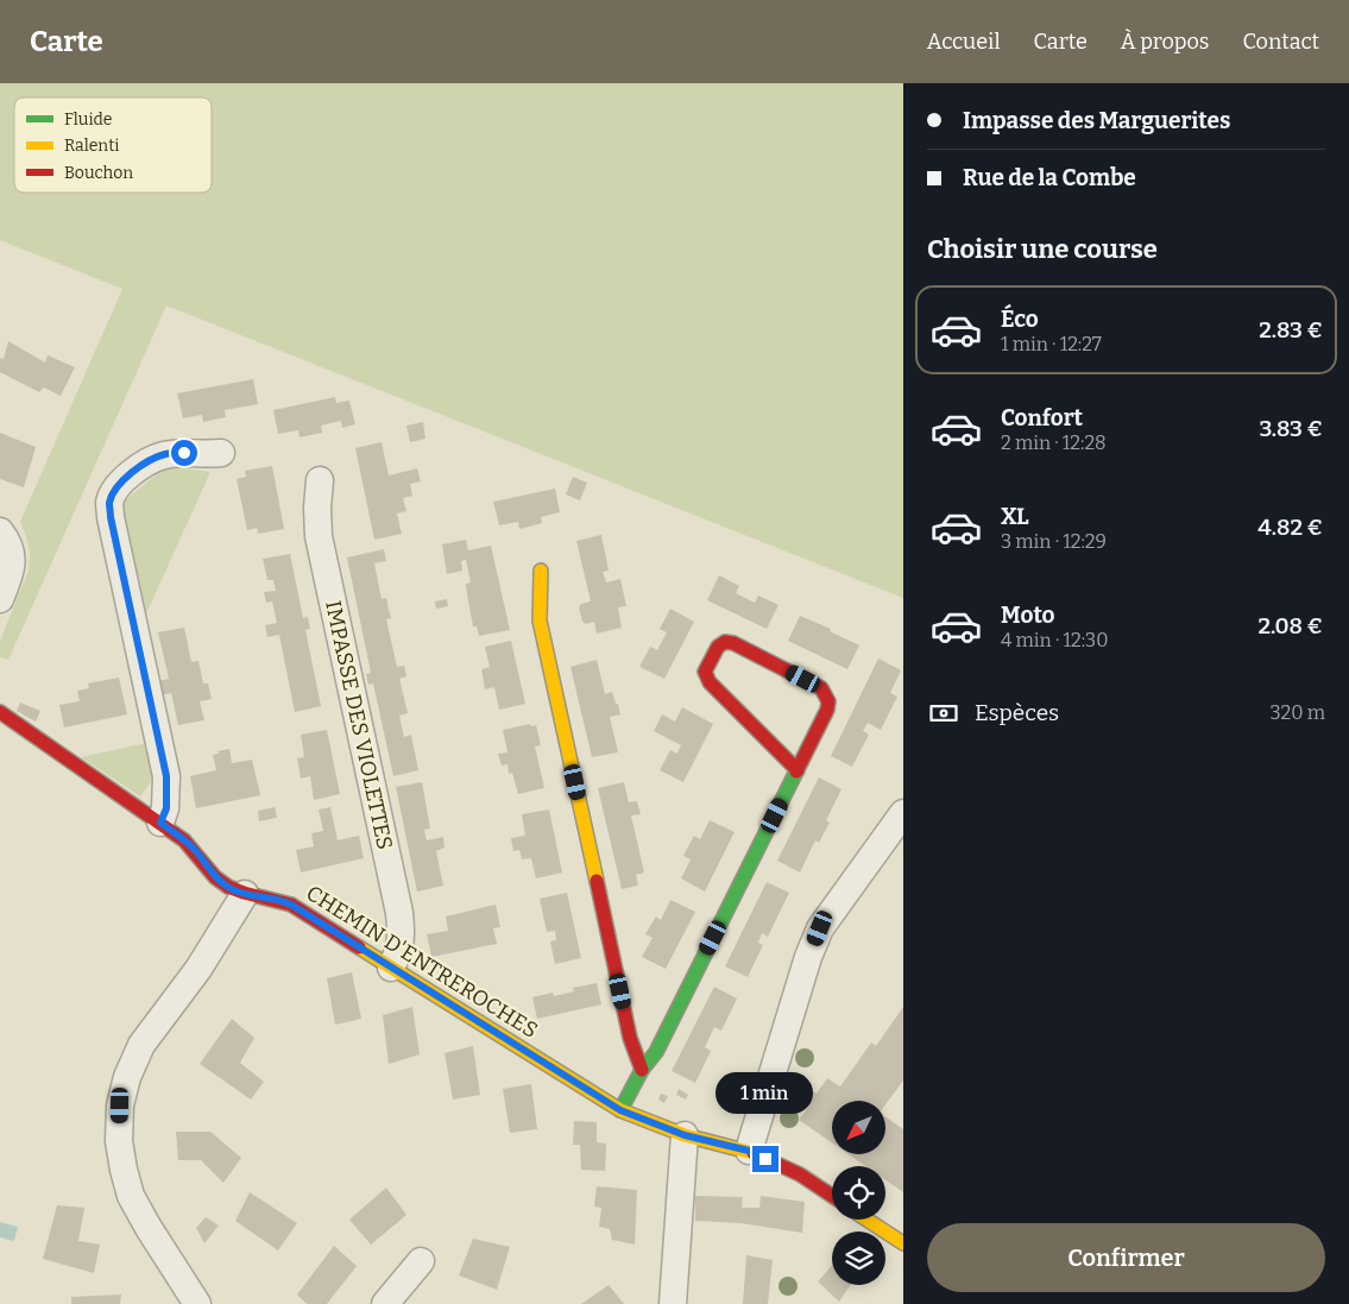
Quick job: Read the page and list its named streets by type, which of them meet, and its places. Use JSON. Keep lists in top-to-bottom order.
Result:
{
  "streets": {
    "street": ["IMPASSE DES VIOLETTES", "CHEMIN D'ENTREROCHES"]
  },
  "crossings": [
    ["IMPASSE DES VIOLETTES", "CHEMIN D'ENTREROCHES"]
  ],
  "legend": ["Fluide", "Ralenti", "Bouchon"],
  "north": "bottom left",
  "page": {
    "header": "Carte",
    "nav": [
      "Accueil",
      "Carte",
      "À propos",
      "Contact"
    ],
    "banner": ["Impasse des Marguerites", "Rue de la Combe"],
    "heading": "Choisir une course",
    "list": [
      {
        "name": "Éco",
        "note": "1 min · 12:27",
        "value": "2.83 €"
      },
      {
        "name": "Confort",
        "note": "2 min · 12:28",
        "value": "3.83 €"
      },
      {
        "name": "XL",
        "note": "3 min · 12:29",
        "value": "4.82 €"
      },
      {
        "name": "Moto",
        "note": "4 min · 12:30",
        "value": "2.08 €"
      }
    ],
    "pay": ["Espèces", "320 m"],
    "bubble": "1 min",
    "buttons": "Confirmer"
  }
}
